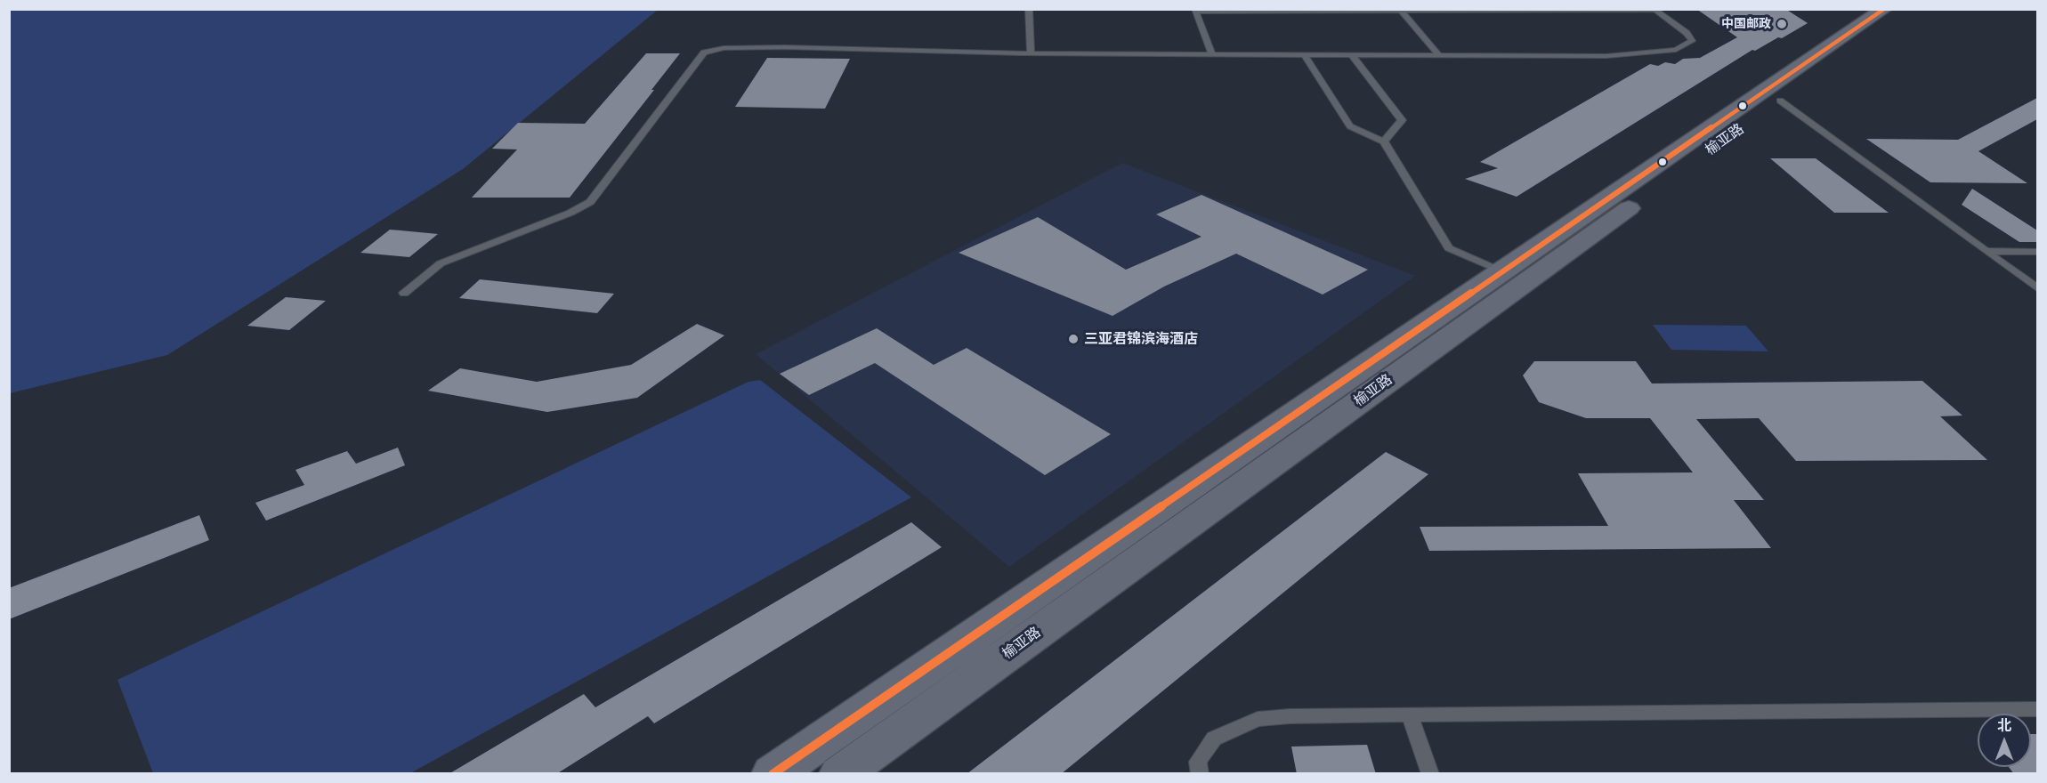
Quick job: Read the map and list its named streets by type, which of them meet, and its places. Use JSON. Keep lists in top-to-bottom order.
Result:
{
  "streets": {
    "highway": ["榆亚路"]
  },
  "places": ["中国邮政", "三亚君锦滨海酒店"],
  "north": "top"
}
